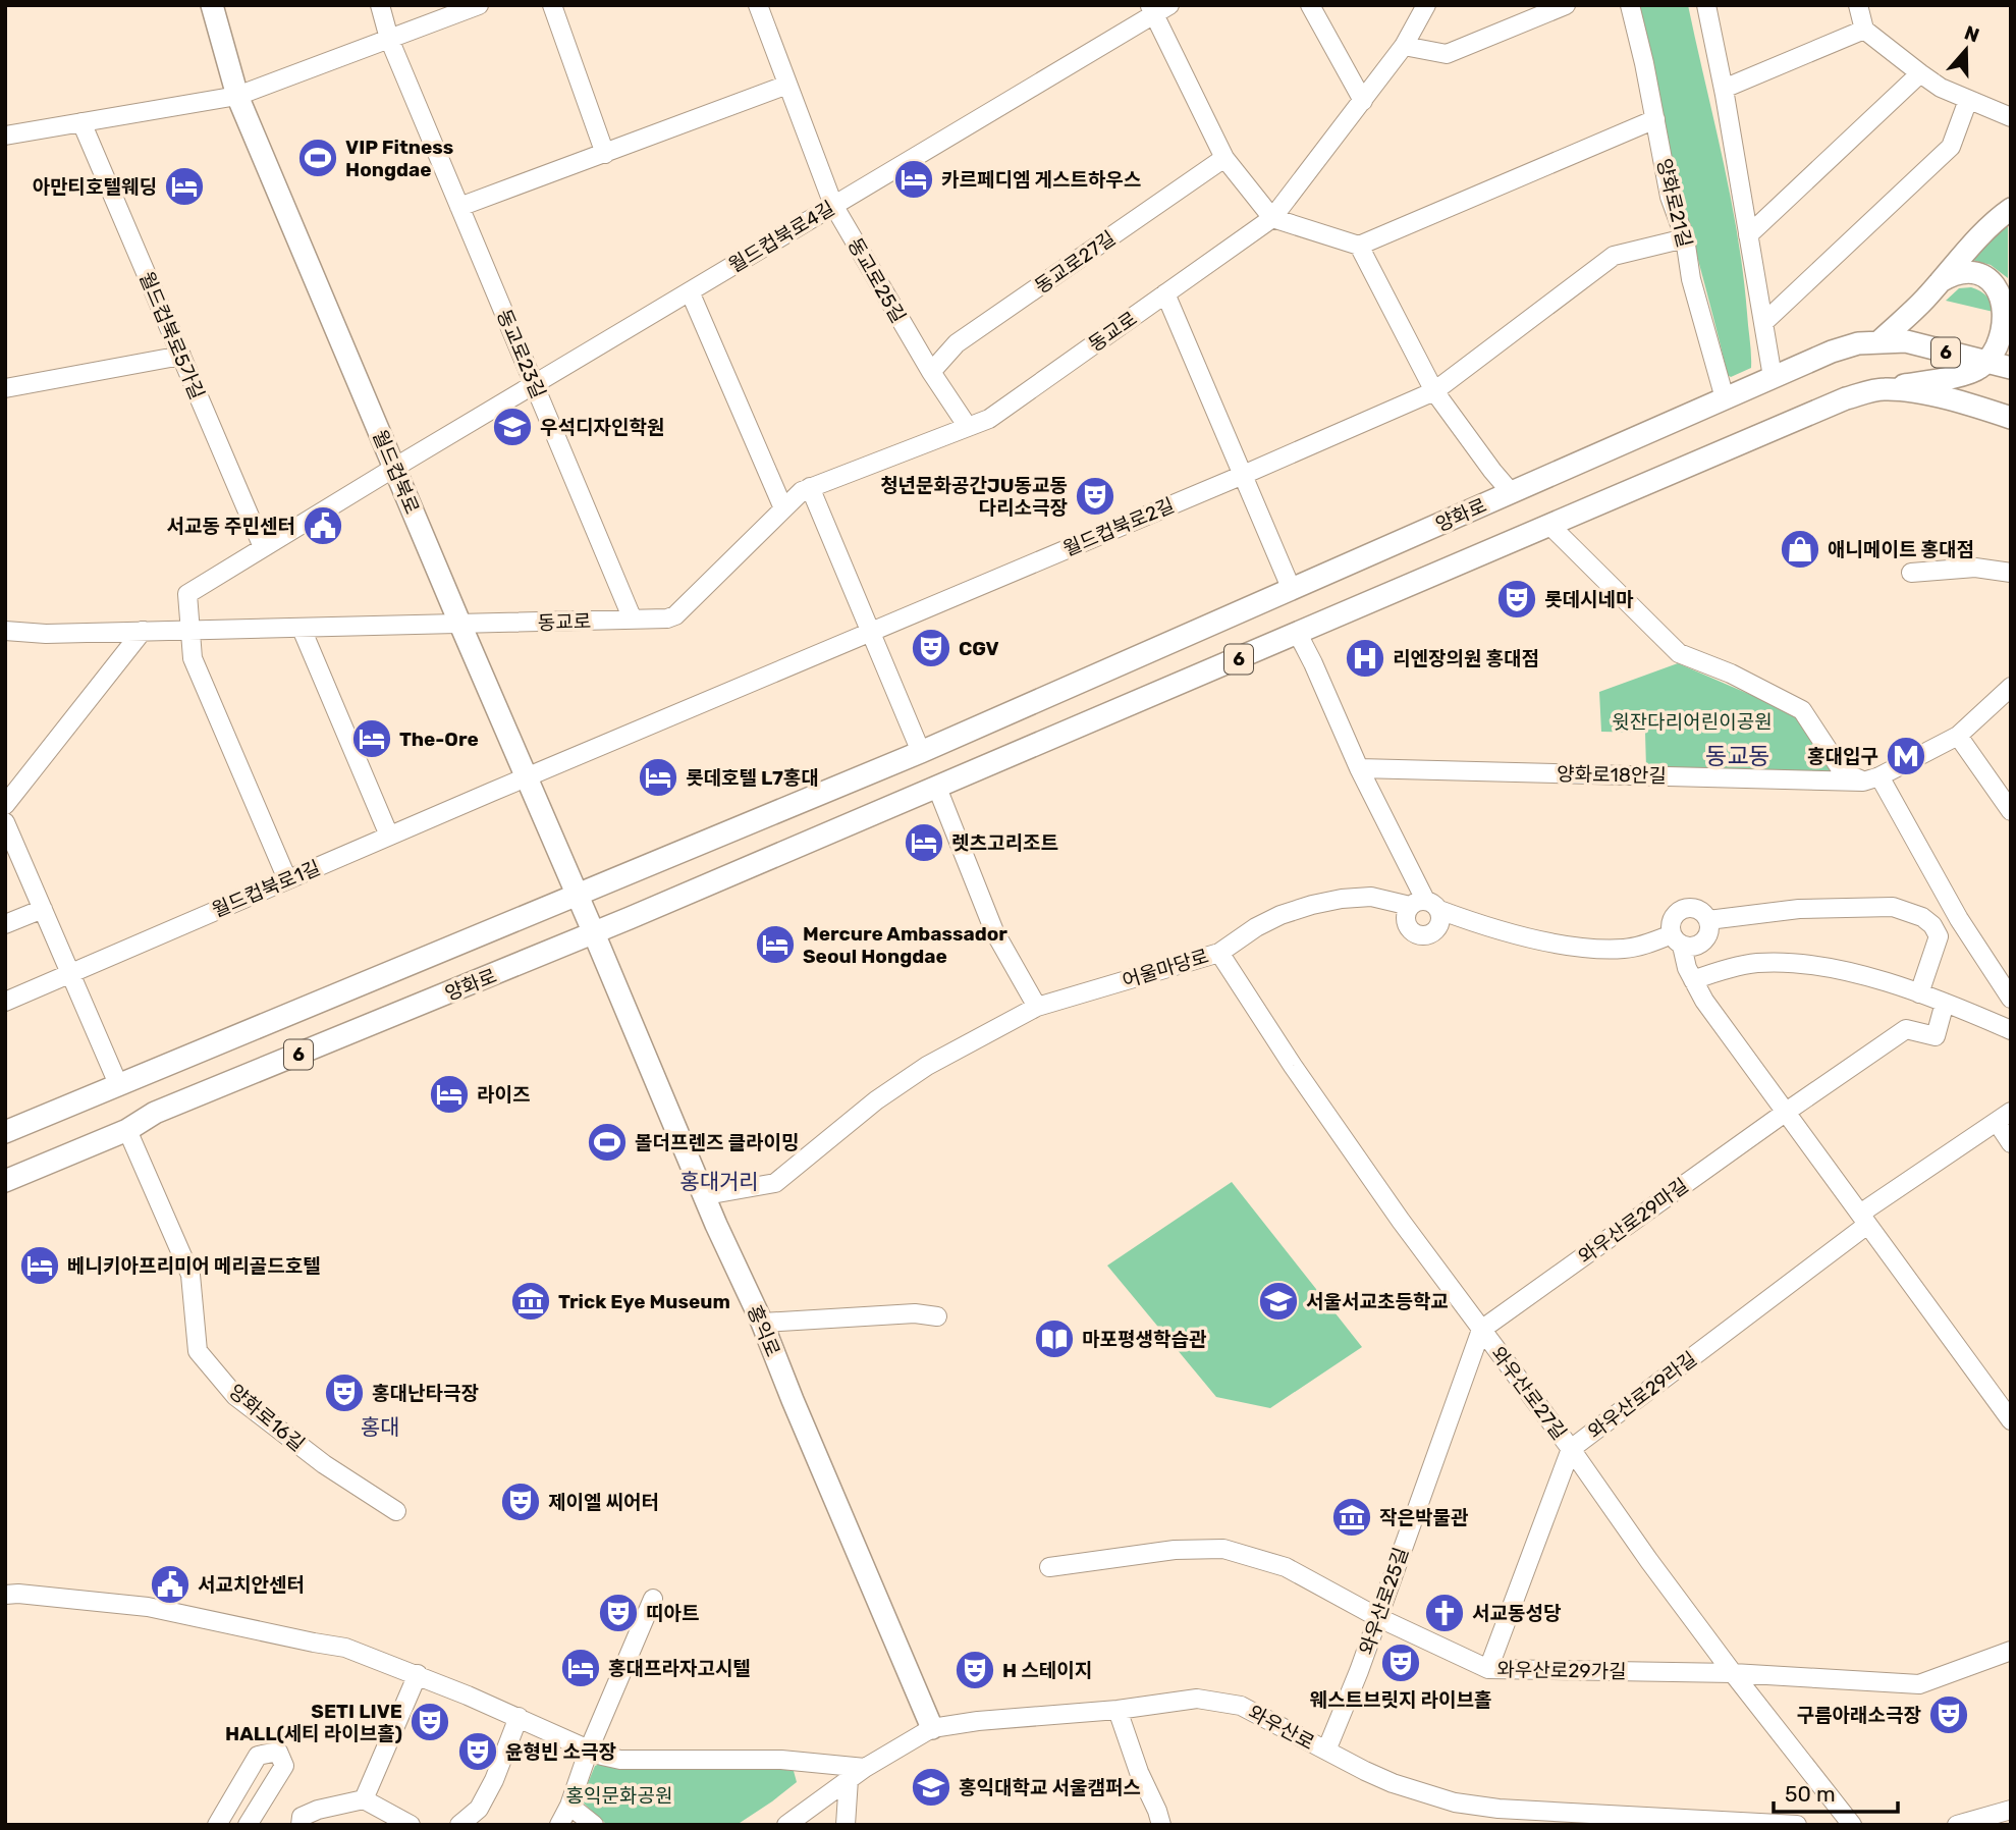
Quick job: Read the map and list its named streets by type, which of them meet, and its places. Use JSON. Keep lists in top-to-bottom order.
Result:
{
  "streets": {
    "main road": [
      "6",
      "월드컵북로",
      "양화로",
      "홍익로"
    ],
    "street": [
      "양화로21길",
      "월드컵북로4길",
      "동교로27길",
      "동교로25길",
      "동교로",
      "월드컵북로5가길",
      "동교로23길",
      "월드컵북로2길",
      "양화로18안길",
      "월드컵북로1길",
      "어울마당로",
      "와우산로29마길",
      "와우산로27길",
      "와우산로29라길",
      "양화로16길",
      "와우산로25길",
      "와우산로29가길",
      "와우산로"
    ]
  },
  "crossings": [
    ["양화로21길", "양화로"],
    ["양화로21길", "월드컵북로2길"],
    ["월드컵북로4길", "동교로25길"],
    ["월드컵북로4길", "동교로23길"],
    ["월드컵북로4길", "월드컵북로"],
    ["동교로27길", "동교로25길"],
    ["동교로25길", "동교로"],
    ["동교로", "동교로23길"],
    ["동교로", "월드컵북로"],
    ["월드컵북로", "양화로"],
    ["월드컵북로", "월드컵북로2길"],
    ["월드컵북로", "월드컵북로1길"],
    ["월드컵북로", "홍익로"],
    ["양화로", "홍익로"],
    ["양화로", "양화로16길"],
    ["월드컵북로2길", "월드컵북로1길"],
    ["어울마당로", "홍익로"],
    ["어울마당로", "와우산로27길"],
    ["와우산로29마길", "와우산로27길"],
    ["와우산로29마길", "와우산로25길"],
    ["홍익로", "와우산로"],
    ["와우산로27길", "와우산로29라길"],
    ["와우산로27길", "와우산로25길"],
    ["와우산로27길", "와우산로29가길"],
    ["와우산로29라길", "와우산로29가길"],
    ["와우산로25길", "와우산로29가길"],
    ["와우산로25길", "와우산로"]
  ],
  "districts": ["동교동", "홍대거리", "홍대"],
  "parks": ["윗잔다리어린이공원", "홍익문화공원"],
  "places": {
    "sports": ["VIP Fitness Hongdae", "볼더프렌즈 클라이밍"],
    "hotel": [
      "카르페디엠 게스트하우스",
      "아만티호텔웨딩",
      "The-Ore",
      "롯데호텔 L7홍대",
      "렛츠고리조트",
      "Mercure Ambassador Seoul Hongdae",
      "라이즈",
      "베니키아프리미어 메리골드호텔",
      "홍대프라자고시텔"
    ],
    "school or university": ["우석디자인학원", "서울서교초등학교", "홍익대학교 서울캠퍼스"],
    "theatre": [
      "청년문화공간JU동교동 다리소극장",
      "롯데시네마",
      "CGV",
      "홍대난타극장",
      "제이엘 씨어터",
      "띠아트",
      "웨스트브릿지 라이브홀",
      "H 스테이지",
      "구름아래소극장",
      "SETI LIVE HALL(세티 라이브홀)",
      "윤형빈 소극장"
    ],
    "public building": ["서교동 주민센터", "서교치안센터"],
    "shop": ["애니메이트 홍대점"],
    "hospital": ["리엔장의원 홍대점"],
    "metro station": ["홍대입구"],
    "museum": ["Trick Eye Museum", "작은박물관"],
    "library": ["마포평생학습관"],
    "church": ["서교동성당"]
  },
  "scale_bar": "50 m",
  "north": "top"
}
